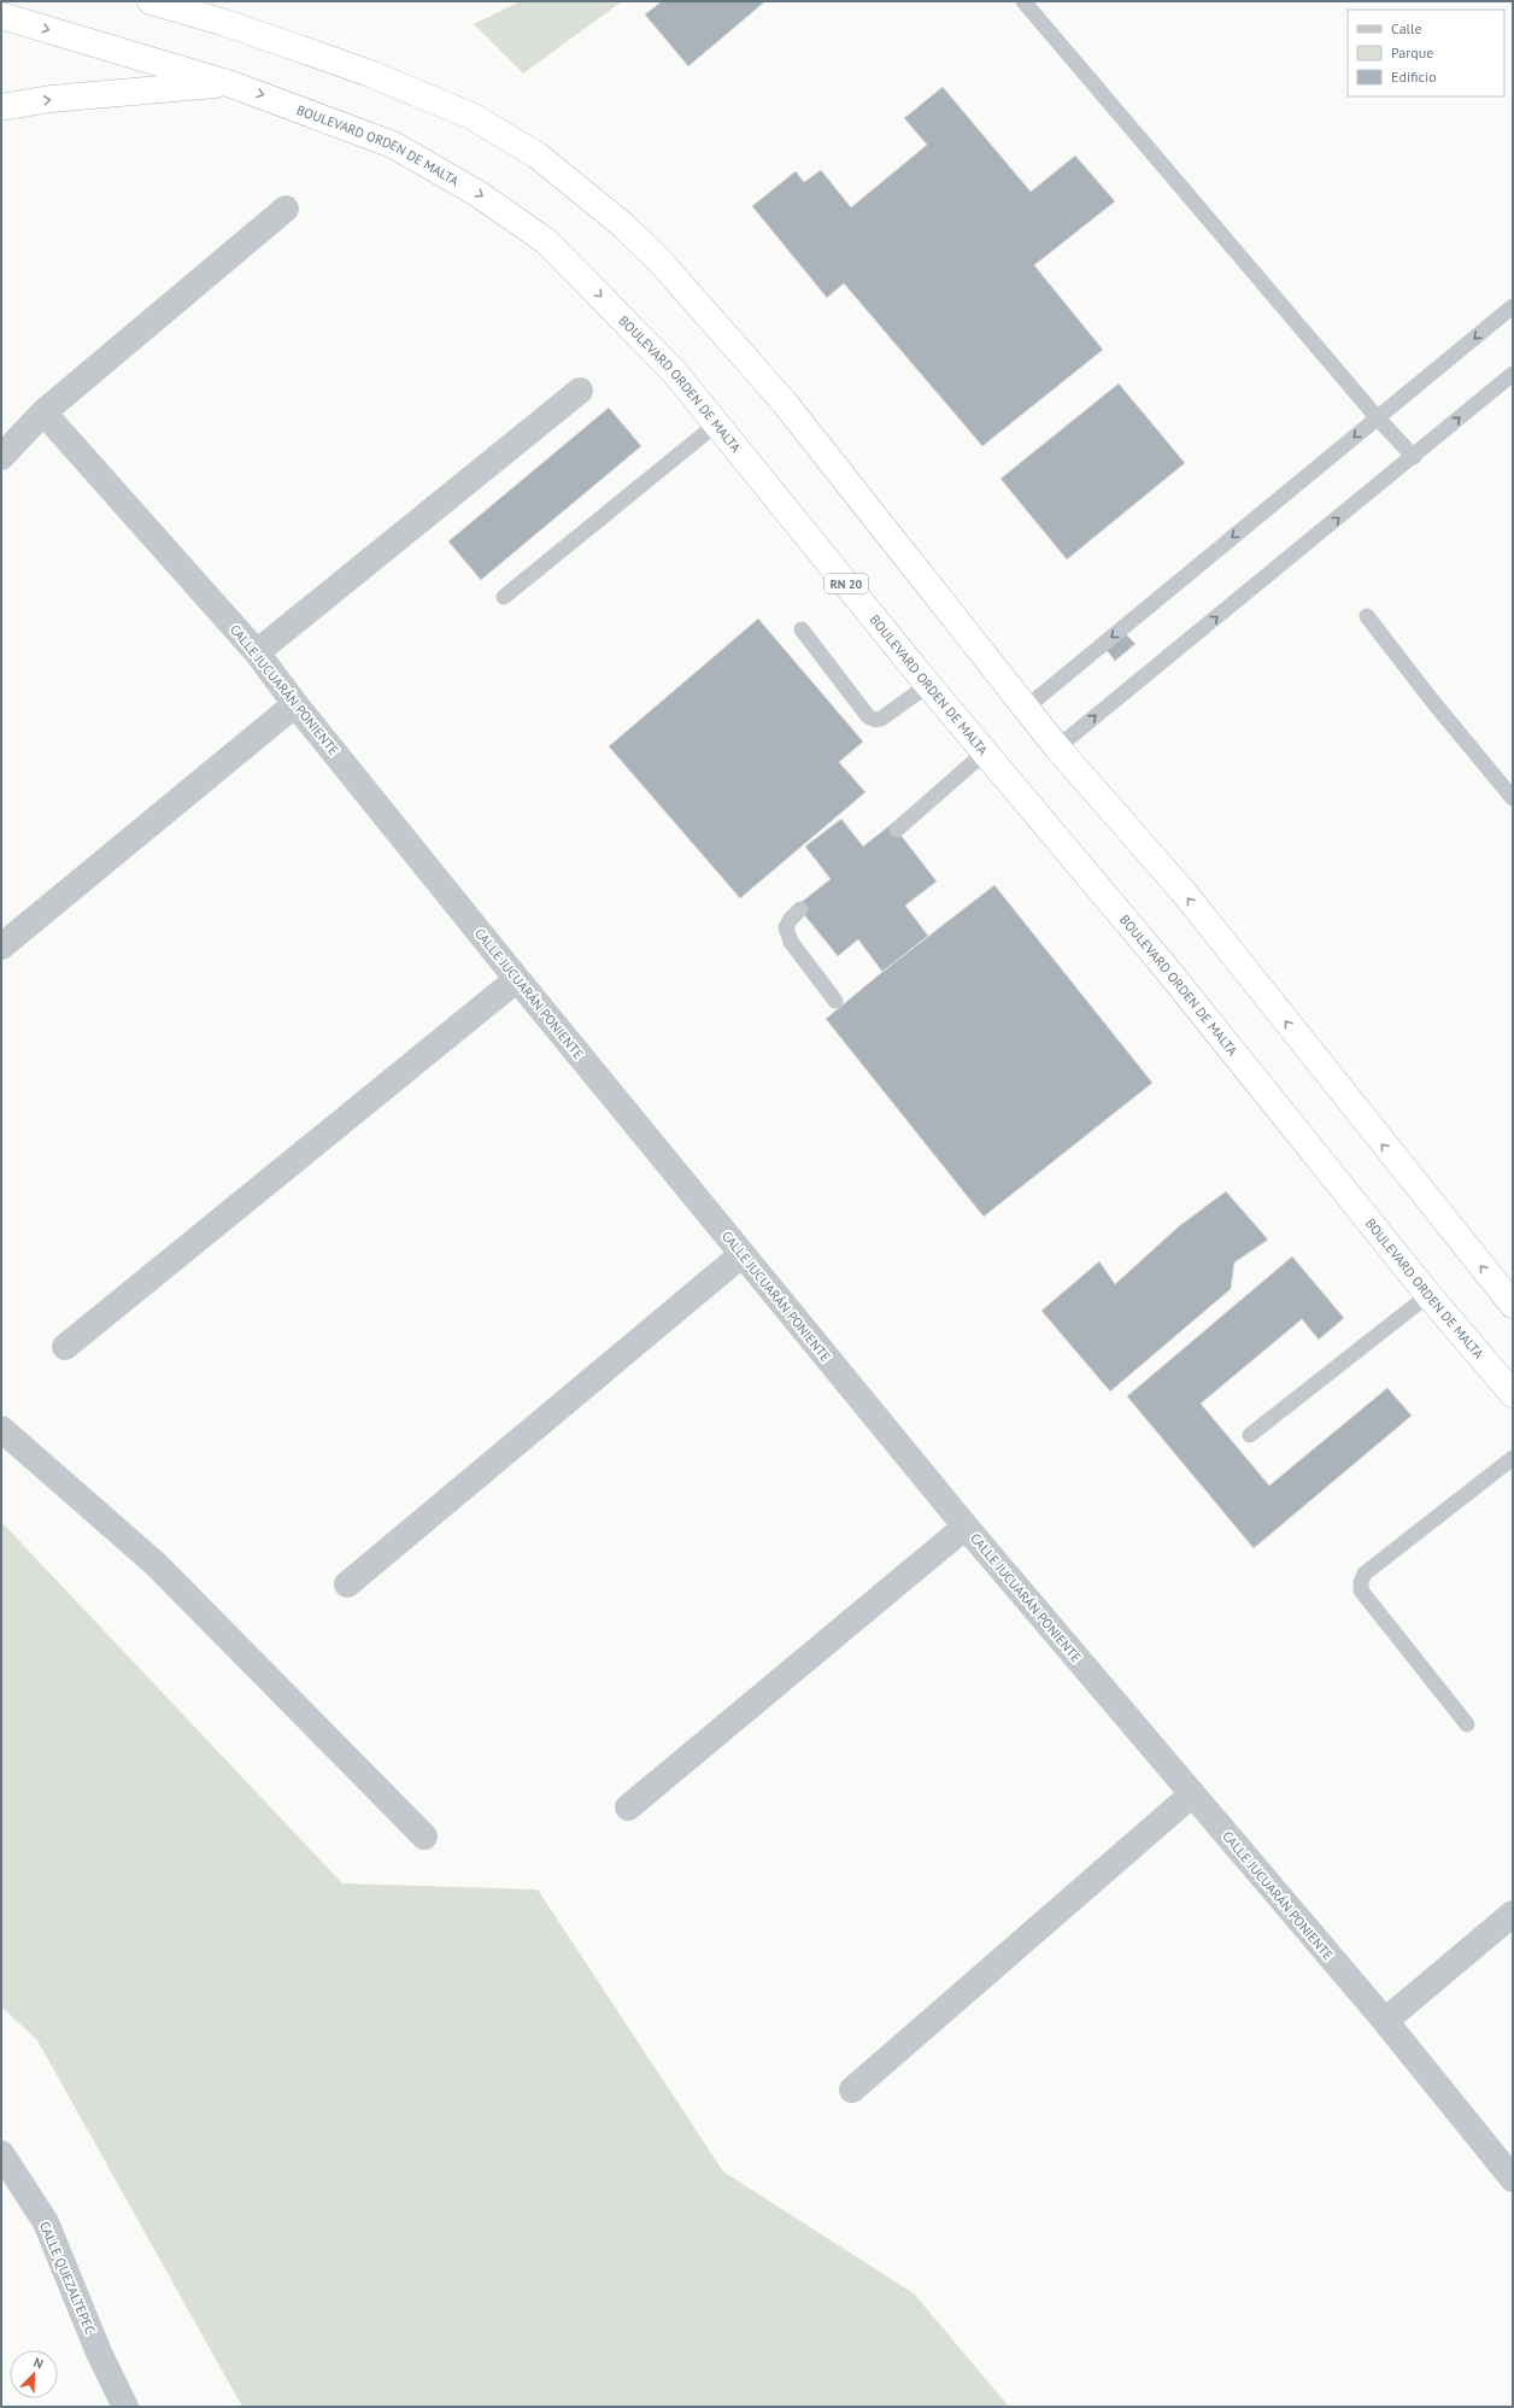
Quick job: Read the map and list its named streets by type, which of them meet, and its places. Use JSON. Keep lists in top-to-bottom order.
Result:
{
  "streets": {
    "highway": ["BOULEVARD ORDEN DE MALTA", "RN 20"],
    "street": ["CALLE JUCUARÁN PONIENTE", "CALLE QUEZALTEPEC"]
  },
  "legend": ["Calle", "Parque", "Edificio"],
  "north": "top right"
}
